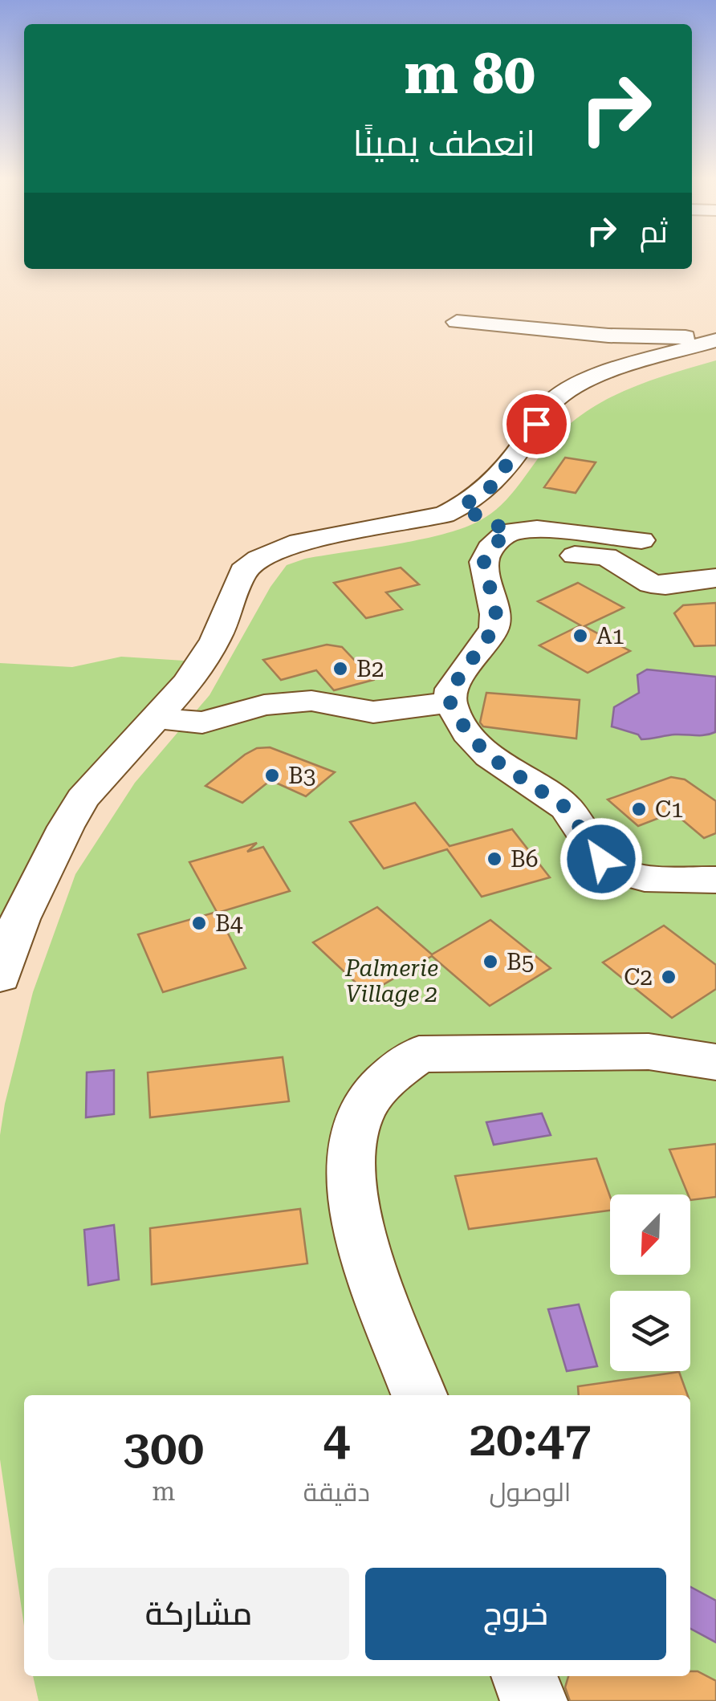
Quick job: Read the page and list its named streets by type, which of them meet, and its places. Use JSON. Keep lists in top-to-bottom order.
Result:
{
  "parks": ["Palmerie Village 2"],
  "places": [
    "A1",
    "B2",
    "B3",
    "C1",
    "B6",
    "B4",
    "B5",
    "C2"
  ],
  "north": "bottom left",
  "page": {
    "turn": ["80 m", "انعطف يمينًا"],
    "then": "ثم",
    "eta": [
      "20:47",
      "الوصول",
      "4",
      "دقيقة",
      "300",
      "m"
    ],
    "buttons": ["خروج", "مشاركة"]
  }
}
